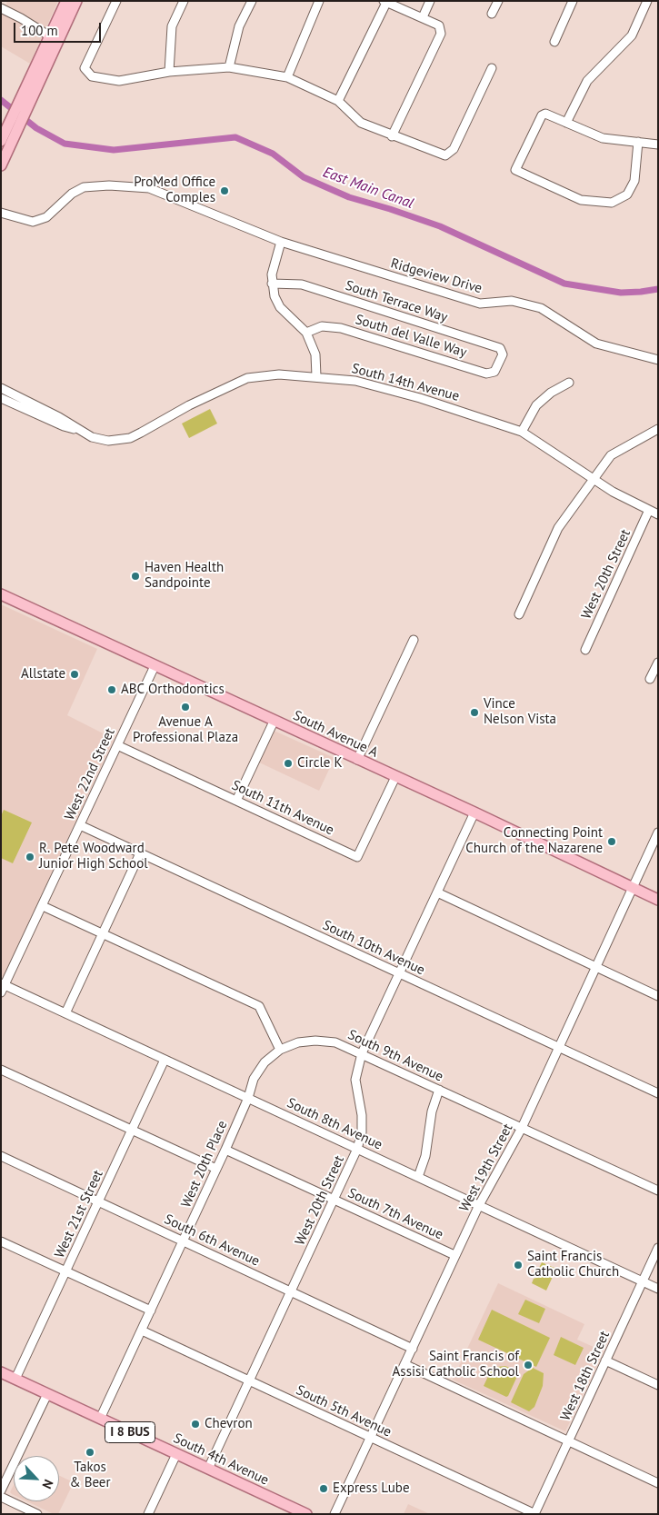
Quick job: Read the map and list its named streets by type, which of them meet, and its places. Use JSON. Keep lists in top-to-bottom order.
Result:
{
  "streets": {
    "main road": ["South Avenue A", "I 8 BUS", "South 4th Avenue"],
    "street": [
      "Ridgeview Drive",
      "South Terrace Way",
      "South del Valle Way",
      "South 14th Avenue",
      "West 20th Street",
      "West 22nd Street",
      "South 11th Avenue",
      "South 10th Avenue",
      "South 9th Avenue",
      "South 8th Avenue",
      "West 20th Place",
      "West 19th Street",
      "West 21st Street",
      "South 7th Avenue",
      "South 6th Avenue",
      "West 18th Street",
      "South 5th Avenue"
    ]
  },
  "crossings": [
    ["South Terrace Way", "South del Valle Way"],
    ["South 14th Avenue", "West 20th Street"],
    ["West 20th Street", "South Avenue A"],
    ["West 20th Street", "South 10th Avenue"],
    ["West 20th Street", "South 9th Avenue"],
    ["West 20th Street", "South 8th Avenue"],
    ["West 20th Street", "South 7th Avenue"],
    ["West 20th Street", "South 6th Avenue"],
    ["West 20th Street", "South 5th Avenue"],
    ["West 20th Street", "South 4th Avenue"],
    ["South Avenue A", "West 22nd Street"],
    ["South Avenue A", "South 11th Avenue"],
    ["South Avenue A", "West 19th Street"],
    ["West 22nd Street", "South 11th Avenue"],
    ["West 22nd Street", "South 10th Avenue"],
    ["West 22nd Street", "South 8th Avenue"],
    ["South 10th Avenue", "West 19th Street"],
    ["South 9th Avenue", "West 20th Place"],
    ["South 9th Avenue", "West 19th Street"],
    ["South 8th Avenue", "West 20th Place"],
    ["South 8th Avenue", "West 19th Street"],
    ["South 8th Avenue", "West 21st Street"],
    ["South 8th Avenue", "West 18th Street"],
    ["West 20th Place", "South 7th Avenue"],
    ["West 20th Place", "South 6th Avenue"],
    ["West 20th Place", "South 5th Avenue"],
    ["West 20th Place", "South 4th Avenue"],
    ["West 19th Street", "South 7th Avenue"],
    ["West 19th Street", "South 6th Avenue"],
    ["West 19th Street", "South 5th Avenue"],
    ["West 21st Street", "South 6th Avenue"],
    ["West 21st Street", "South 4th Avenue"],
    ["West 18th Street", "South 5th Avenue"]
  ],
  "water": ["East Main Canal"],
  "places": [
    "ProMed Office Comples",
    "Haven Health Sandpointe",
    "Allstate",
    "ABC Orthodontics",
    "Avenue A Professional Plaza",
    "Vince Nelson Vista",
    "Circle K",
    "Connecting Point Church of the Nazarene",
    "R. Pete Woodward Junior High School",
    "Saint Francis Catholic Church",
    "Saint Francis of Assisi Catholic School",
    "Chevron",
    "Takos & Beer",
    "Express Lube"
  ],
  "scale_bar": "100 m",
  "north": "bottom right"
}
